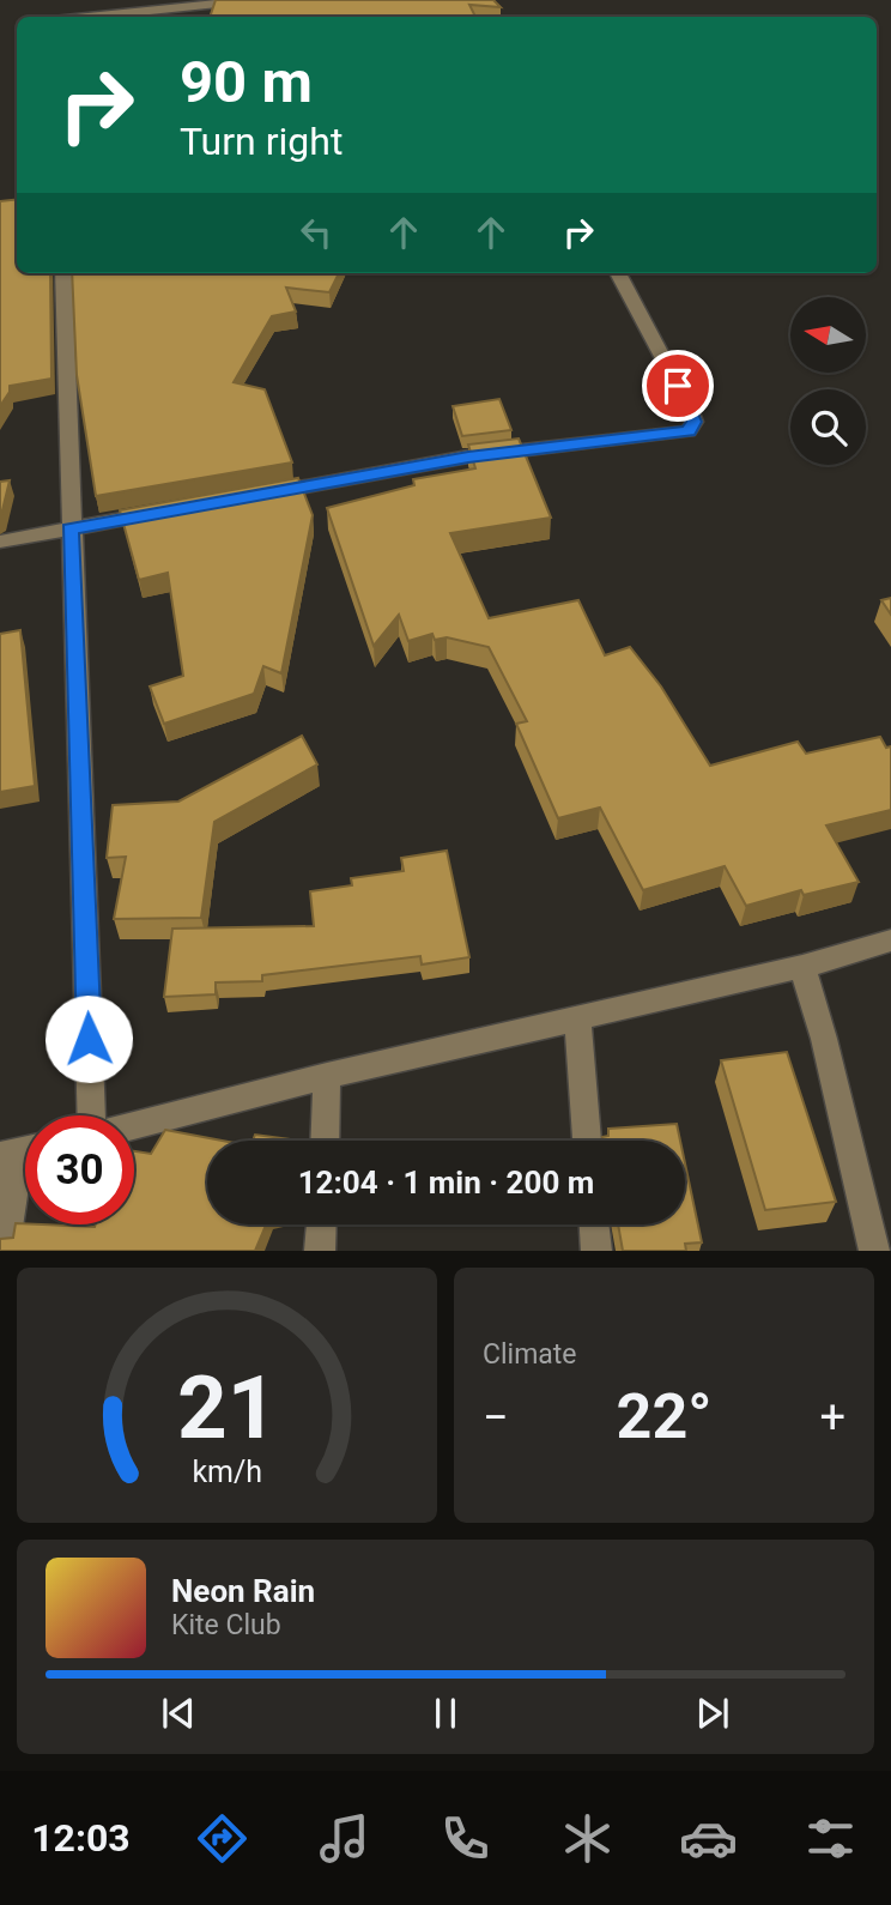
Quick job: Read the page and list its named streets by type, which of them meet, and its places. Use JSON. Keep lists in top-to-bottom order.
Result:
{
  "north": "left",
  "page": {
    "turn": ["90 m", "Turn right"],
    "limit": "30",
    "trip": "12:04 · 1 min · 200 m",
    "tile": "Climate",
    "heat": ["−", "22°", "+"],
    "song": ["Neon Rain", "Kite Club"],
    "tabs": "12:03",
    "gauge": ["21", "km/h"]
  }
}
